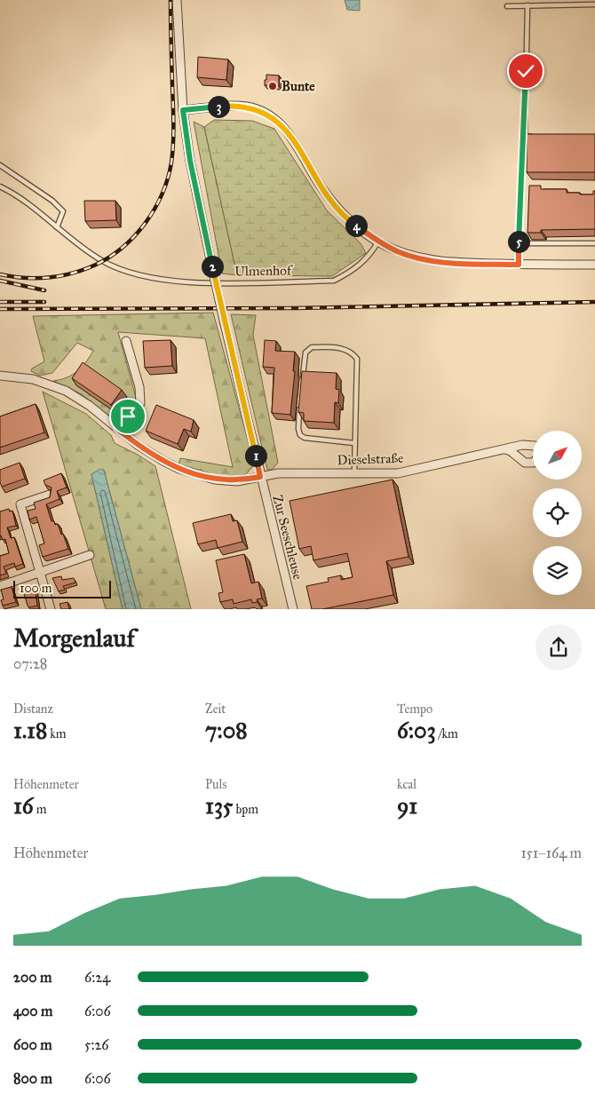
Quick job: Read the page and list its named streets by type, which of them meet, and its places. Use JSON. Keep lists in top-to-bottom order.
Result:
{
  "streets": {
    "street": ["Dieselstraße", "Zur Seeschleuse"],
    "lane": ["Ulmenhof"]
  },
  "crossings": [
    ["Dieselstraße", "Zur Seeschleuse"]
  ],
  "places": ["Bunte"],
  "scale_bar": "100 m",
  "north": "top right",
  "page": {
    "pins": [
      "3",
      "4",
      "5",
      "2",
      "1"
    ],
    "scale": "100 m",
    "heading": ["Morgenlauf", "07:28"],
    "stats": [
      ["Distanz", "1.18 km"],
      ["Zeit", "7:08"],
      ["Tempo", "6:03 /km"],
      ["Höhenmeter", "16 m"],
      ["Puls", "135 bpm"],
      ["kcal", "91"]
    ],
    "chart": ["Höhenmeter", "151–164 m"],
    "list": [
      {
        "name": "200 m",
        "note": "6:24"
      },
      {
        "name": "400 m",
        "note": "6:06"
      },
      {
        "name": "600 m",
        "note": "5:26"
      },
      {
        "name": "800 m",
        "note": "6:06"
      }
    ]
  }
}
